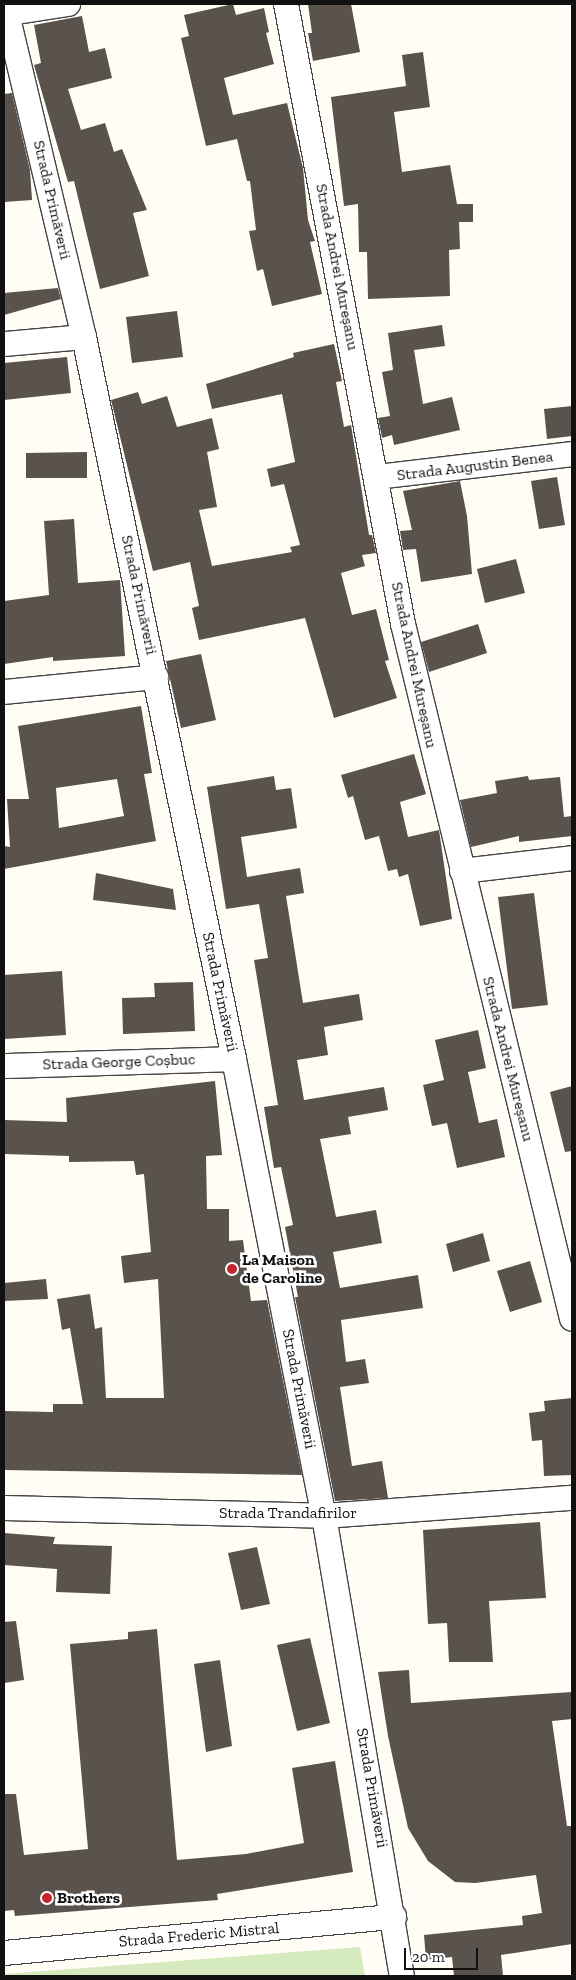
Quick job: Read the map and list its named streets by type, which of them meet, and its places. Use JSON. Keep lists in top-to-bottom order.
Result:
{
  "streets": {
    "street": [
      "Strada Primăverii",
      "Strada Andrei Mureșanu",
      "Strada Augustin Benea",
      "Strada George Coșbuc",
      "Strada Trandafirilor",
      "Strada Frederic Mistral"
    ]
  },
  "crossings": [
    ["Strada Primăverii", "Strada George Coșbuc"],
    ["Strada Primăverii", "Strada Trandafirilor"],
    ["Strada Primăverii", "Strada Frederic Mistral"],
    ["Strada Andrei Mureșanu", "Strada Augustin Benea"]
  ],
  "places": ["La Maison de Caroline", "Brothers"],
  "scale_bar": "20 m"
}
